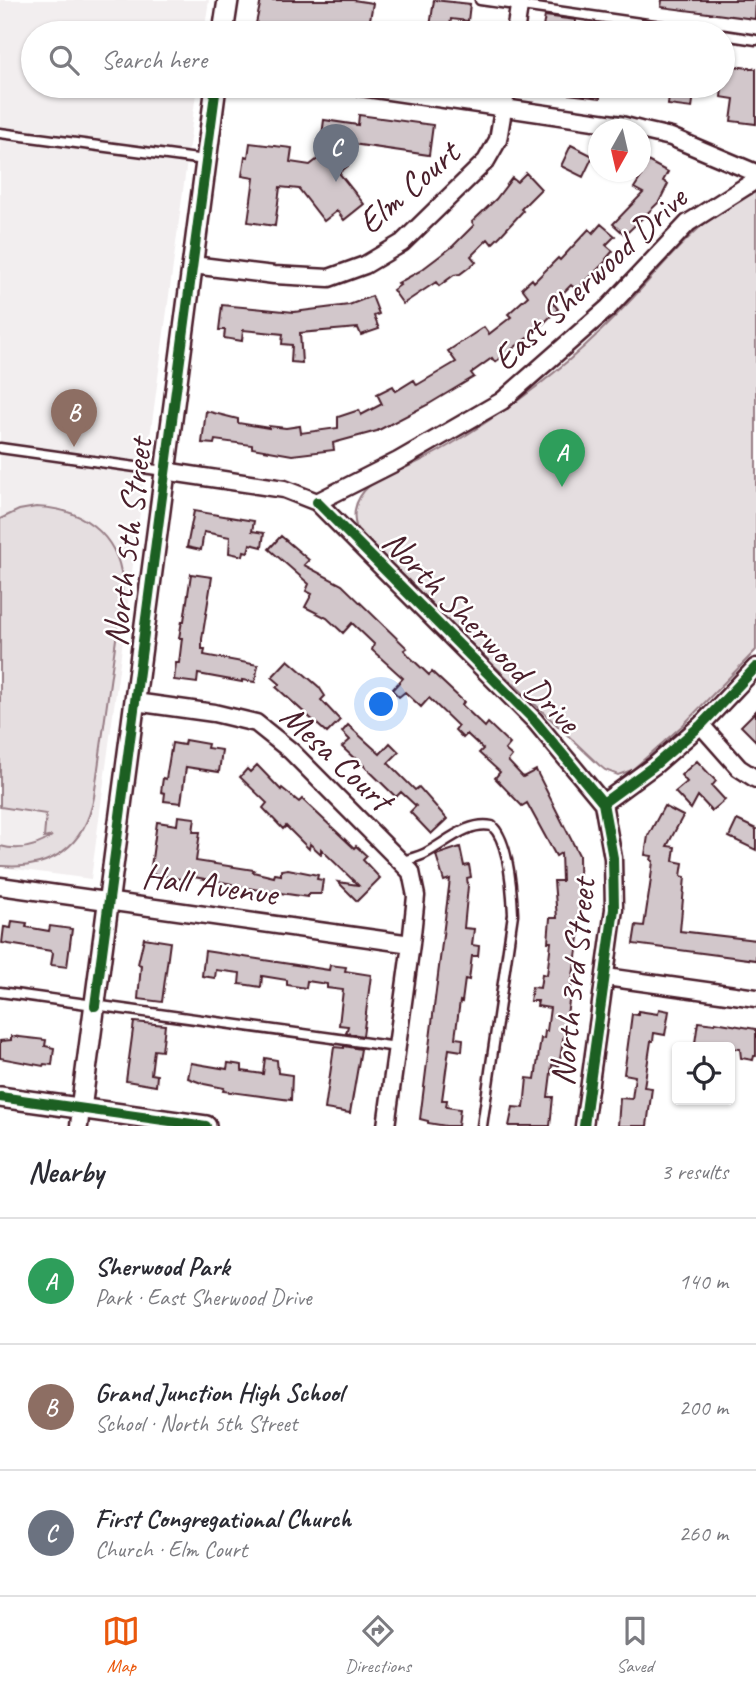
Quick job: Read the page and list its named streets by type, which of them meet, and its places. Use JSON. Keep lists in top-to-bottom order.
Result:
{
  "streets": {
    "street": [
      "Elm Court",
      "East Sherwood Drive",
      "North 5th Street",
      "North Sherwood Drive",
      "Mesa Court",
      "Hall Avenue",
      "North 3rd Street"
    ]
  },
  "crossings": [
    ["Elm Court", "North 5th Street"],
    ["East Sherwood Drive", "North Sherwood Drive"],
    ["North 5th Street", "North Sherwood Drive"],
    ["North 5th Street", "Mesa Court"],
    ["North 5th Street", "Hall Avenue"],
    ["North Sherwood Drive", "North 3rd Street"],
    ["Mesa Court", "Hall Avenue"]
  ],
  "north": "bottom",
  "page": {
    "search": "Search here",
    "pins": ["C", "B", "A"],
    "heading": ["Nearby", "3 results"],
    "list": [
      {
        "mark": "A",
        "name": "Sherwood Park",
        "note": "Park · East Sherwood Drive",
        "value": "140 m"
      },
      {
        "mark": "B",
        "name": "Grand Junction High School",
        "note": "School · North 5th Street",
        "value": "200 m"
      },
      {
        "mark": "C",
        "name": "First Congregational Church",
        "note": "Church · Elm Court",
        "value": "260 m"
      }
    ],
    "nav": ["Map", "Directions", "Saved"]
  }
}
